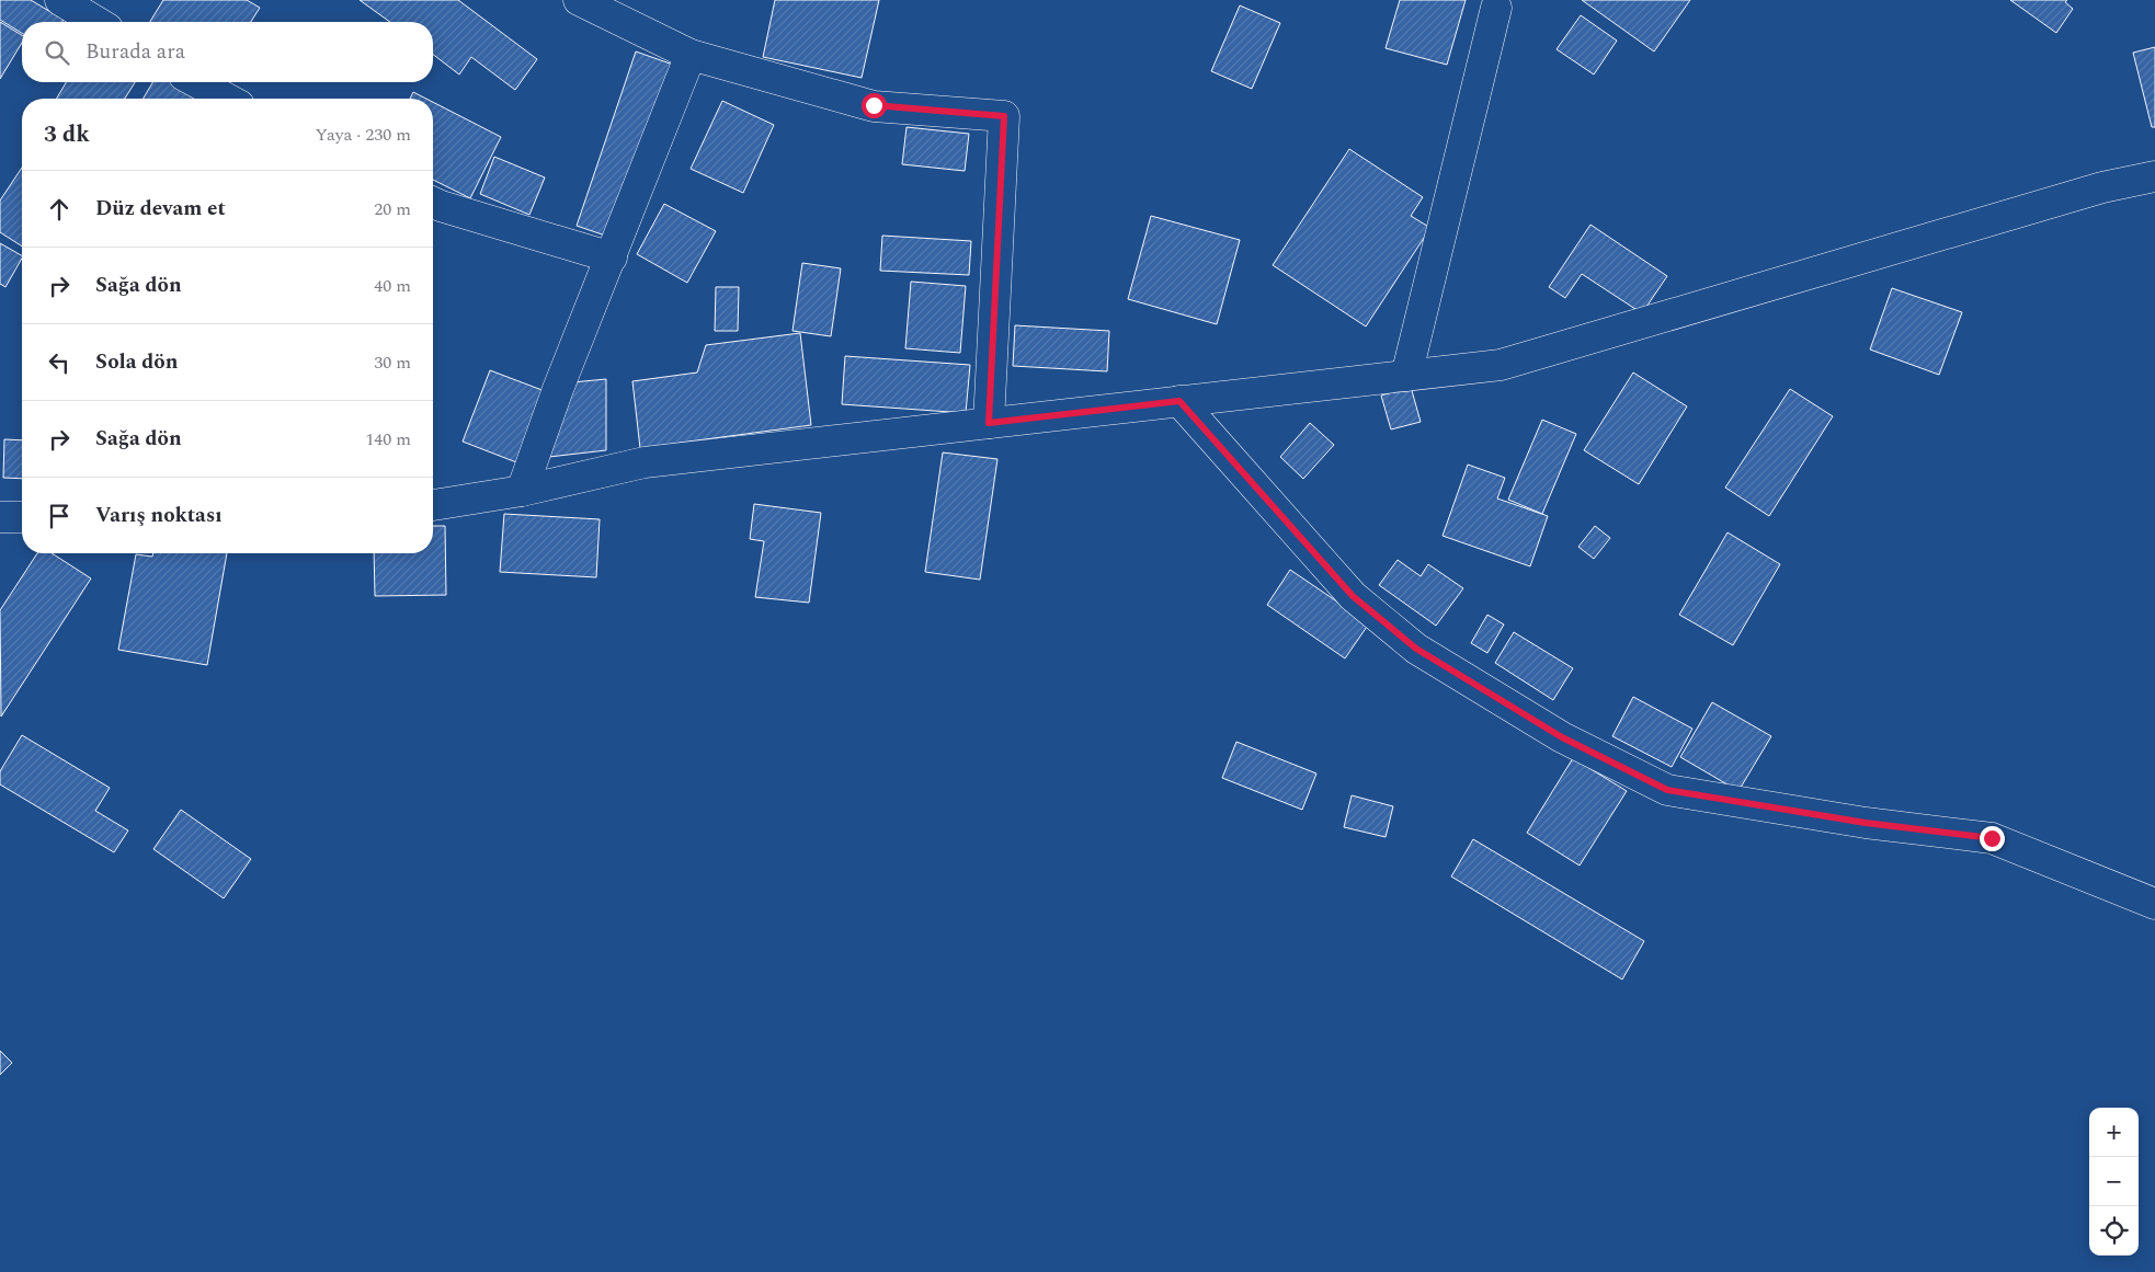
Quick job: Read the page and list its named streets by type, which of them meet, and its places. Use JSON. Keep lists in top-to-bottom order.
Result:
{
  "page": {
    "search": "Burada ara",
    "heading": ["3 dk", "Yaya · 230 m"],
    "list": [
      ["Düz devam et", "20 m"],
      ["Sağa dön", "40 m"],
      ["Sola dön", "30 m"],
      ["Sağa dön", "140 m"],
      "Varış noktası"
    ],
    "map_buttons": ["+", "−"]
  }
}
